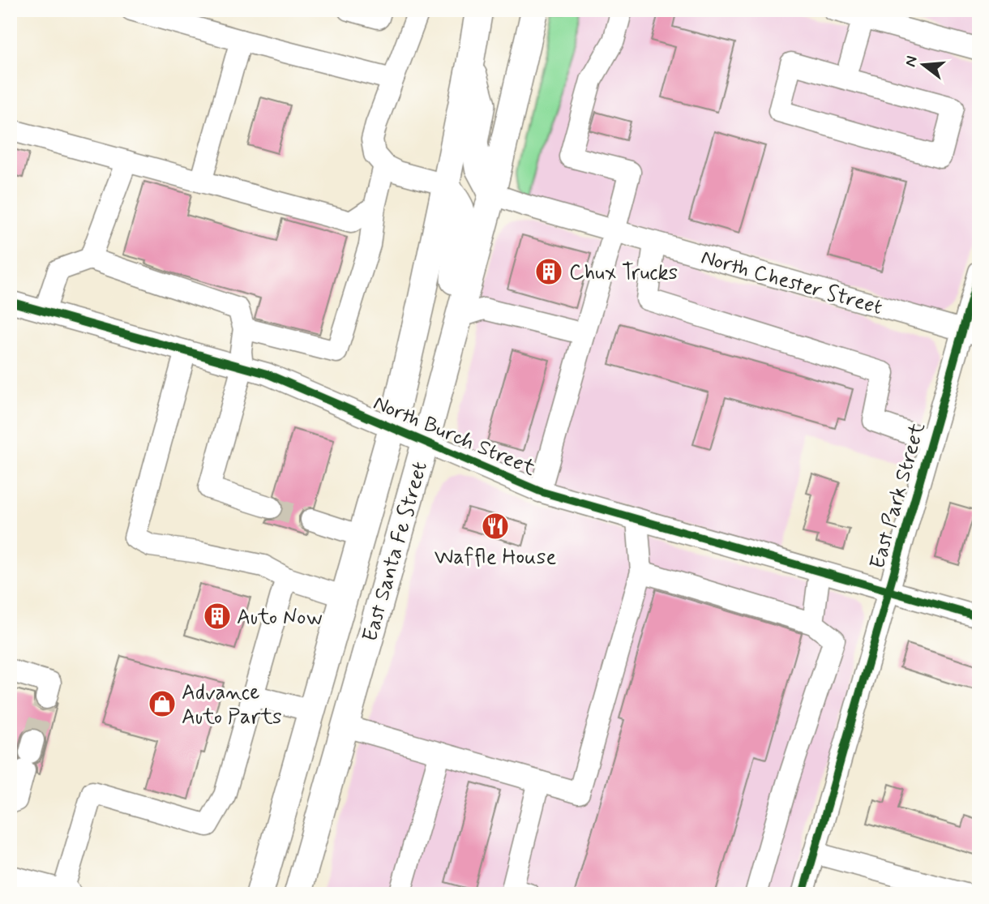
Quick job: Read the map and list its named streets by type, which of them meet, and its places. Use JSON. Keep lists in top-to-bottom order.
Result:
{
  "streets": {
    "main road": ["East Santa Fe Street"],
    "street": ["North Chester Street", "North Burch Street", "East Park Street"]
  },
  "crossings": [
    ["North Chester Street", "East Park Street"],
    ["North Chester Street", "East Santa Fe Street"],
    ["North Burch Street", "East Park Street"],
    ["North Burch Street", "East Santa Fe Street"]
  ],
  "places": {
    "building": ["Chux Trucks", "Auto Now"],
    "restaurant": ["Waffle House"],
    "shop": ["Advance Auto Parts"]
  },
  "north": "left"
}
